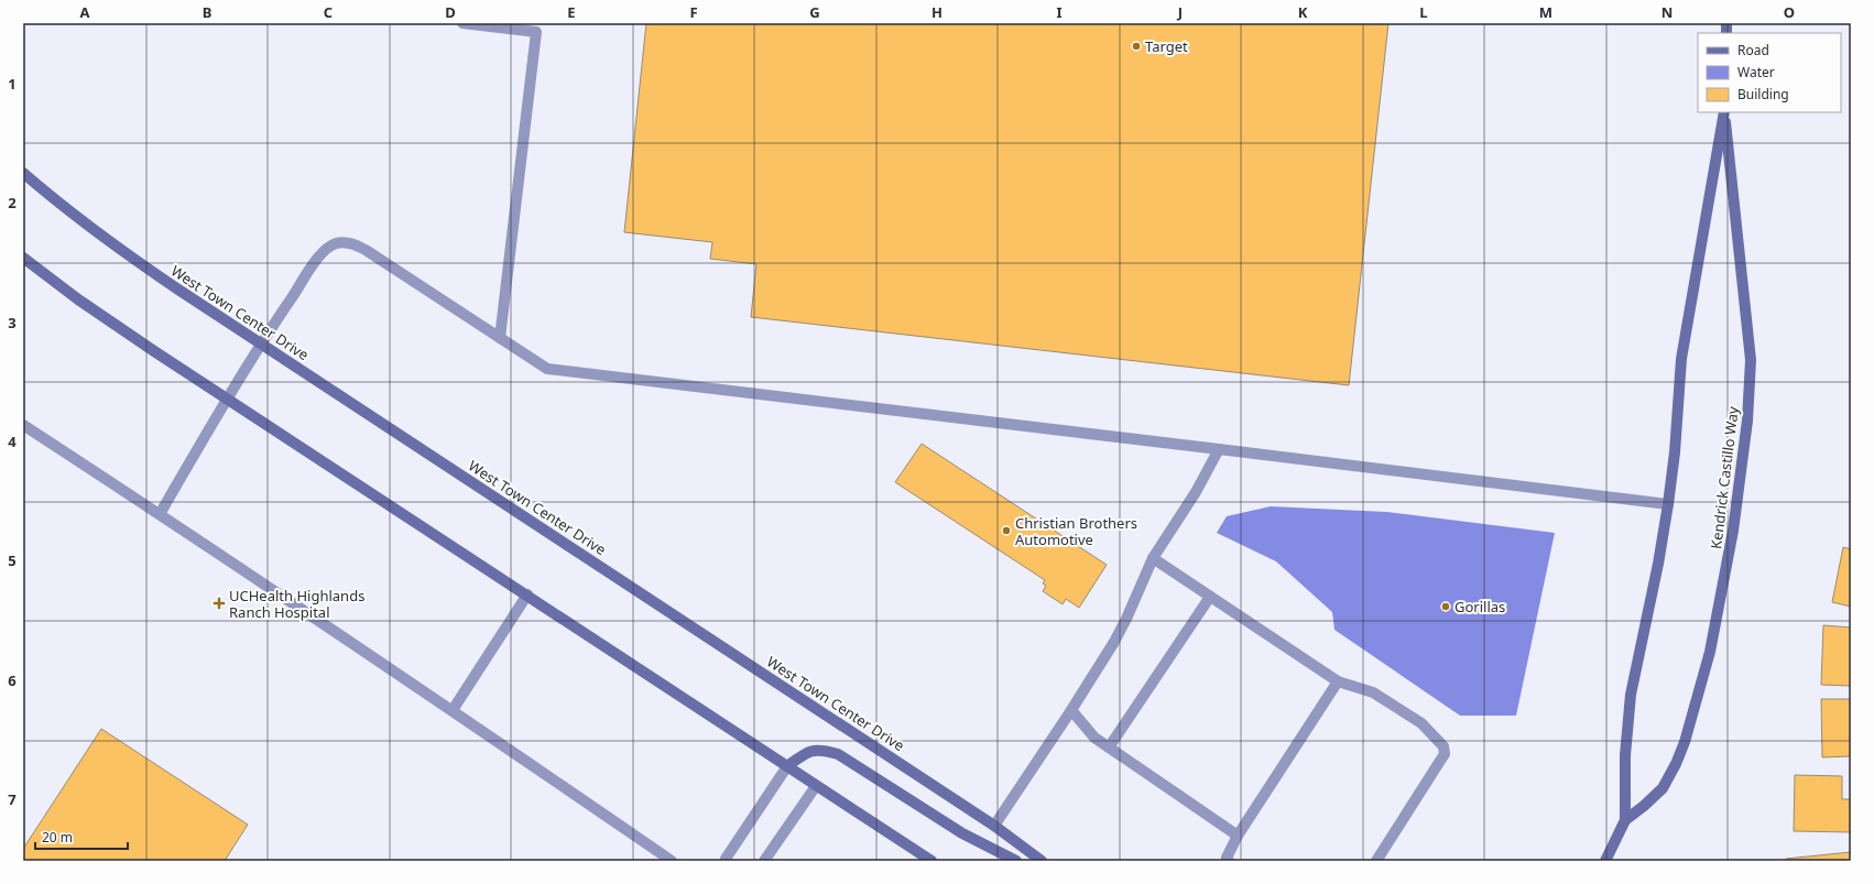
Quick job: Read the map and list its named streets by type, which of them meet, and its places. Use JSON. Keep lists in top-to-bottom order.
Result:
{
  "streets": {
    "street": ["West Town Center Drive", "Kendrick Castillo Way"]
  },
  "places": {
    "other": ["Target", "Christian Brothers Automotive", "Gorillas"],
    "health": ["UCHealth Highlands Ranch Hospital"]
  },
  "legend": ["Road", "Water", "Building"],
  "scale_bar": "20 m",
  "grid": {
    "columns": [
      "A",
      "B",
      "C",
      "D",
      "E",
      "F",
      "G",
      "H",
      "I",
      "J",
      "K",
      "L",
      "M",
      "N",
      "O"
    ],
    "rows": [
      "1",
      "2",
      "3",
      "4",
      "5",
      "6",
      "7"
    ]
  }
}
